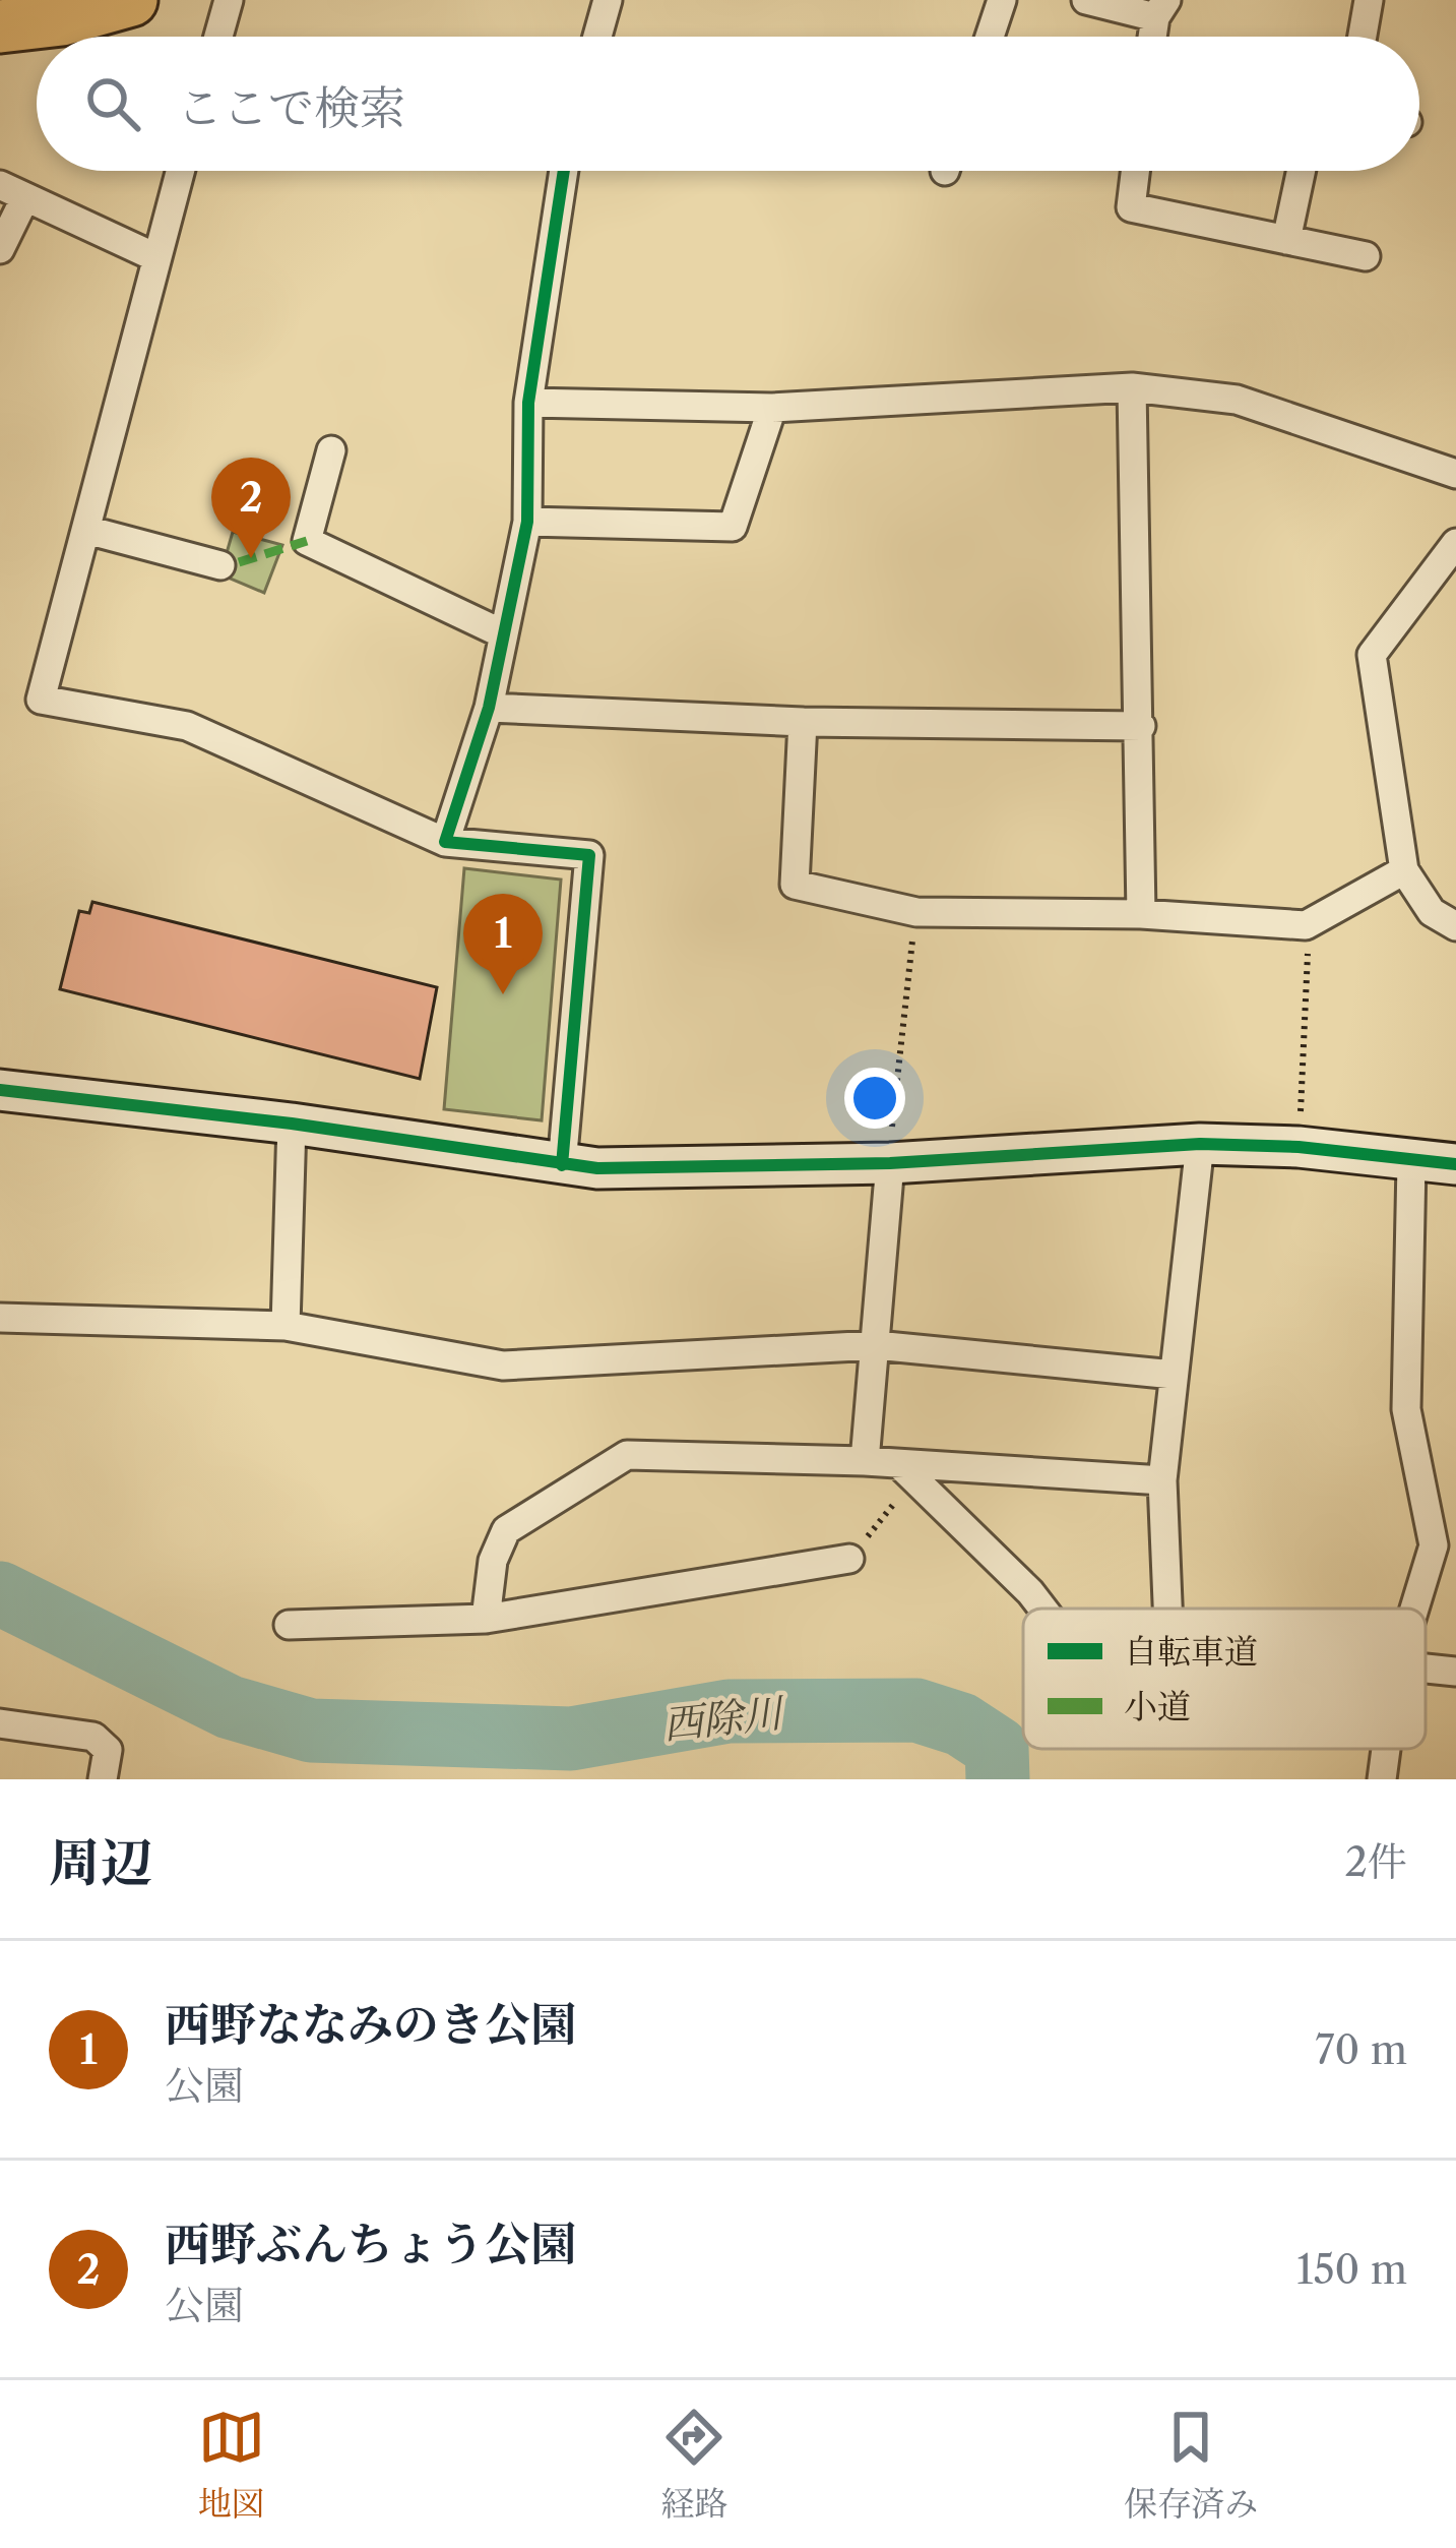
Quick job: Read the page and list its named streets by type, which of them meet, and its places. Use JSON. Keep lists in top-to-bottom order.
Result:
{
  "water": ["西除川"],
  "legend": ["自転車道", "小道"],
  "page": {
    "search": "ここで検索",
    "pins": ["2", "1"],
    "heading": ["周辺", "2件"],
    "list": [
      {
        "mark": "1",
        "name": "西野ななみのき公園",
        "note": "公園",
        "value": "70 m"
      },
      {
        "mark": "2",
        "name": "西野ぶんちょう公園",
        "note": "公園",
        "value": "150 m"
      }
    ],
    "nav": ["地図", "経路", "保存済み"]
  }
}
